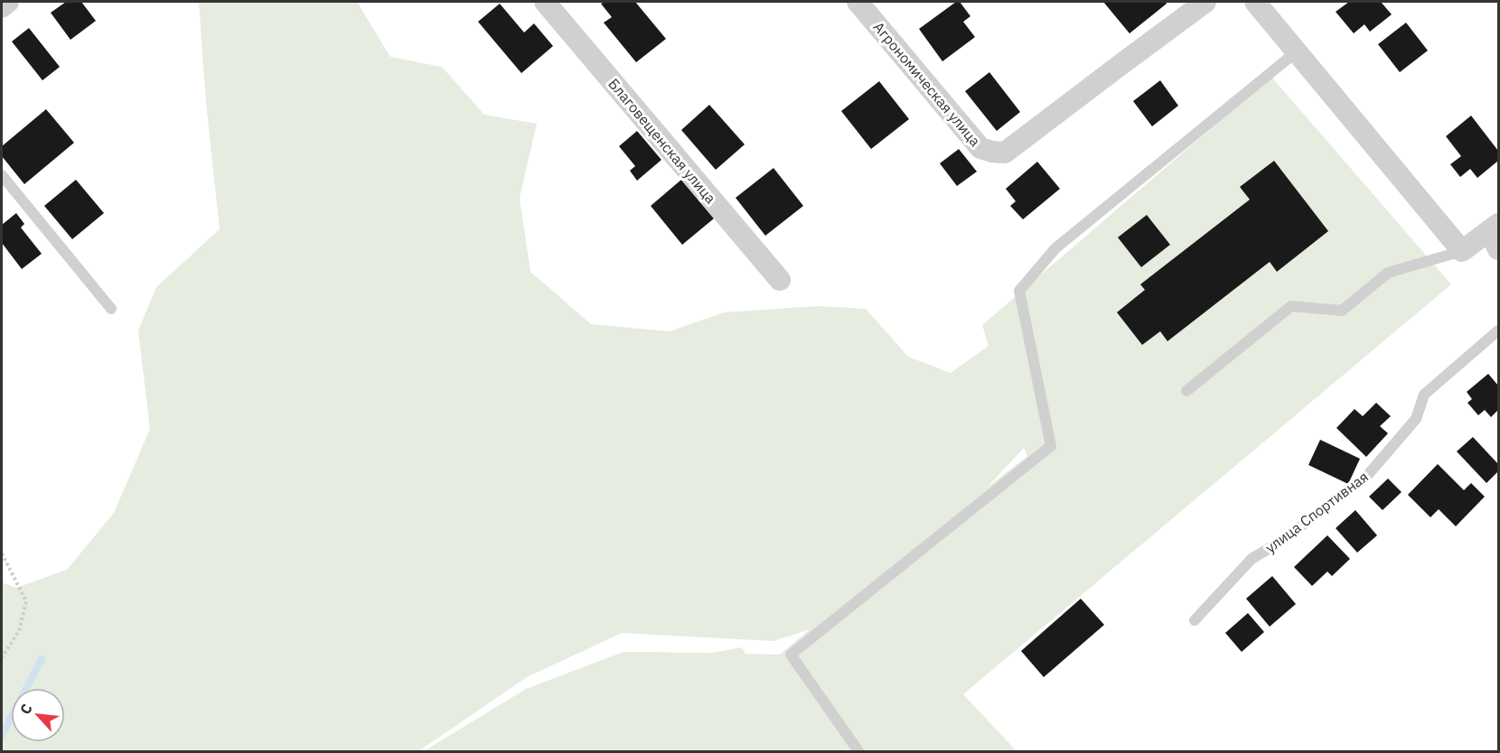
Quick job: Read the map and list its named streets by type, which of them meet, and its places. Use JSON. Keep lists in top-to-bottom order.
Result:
{
  "streets": {
    "street": ["Агрономическая улица", "Благовещенская улица"],
    "lane": ["улица Спортивная"]
  },
  "north": "top left"
}
